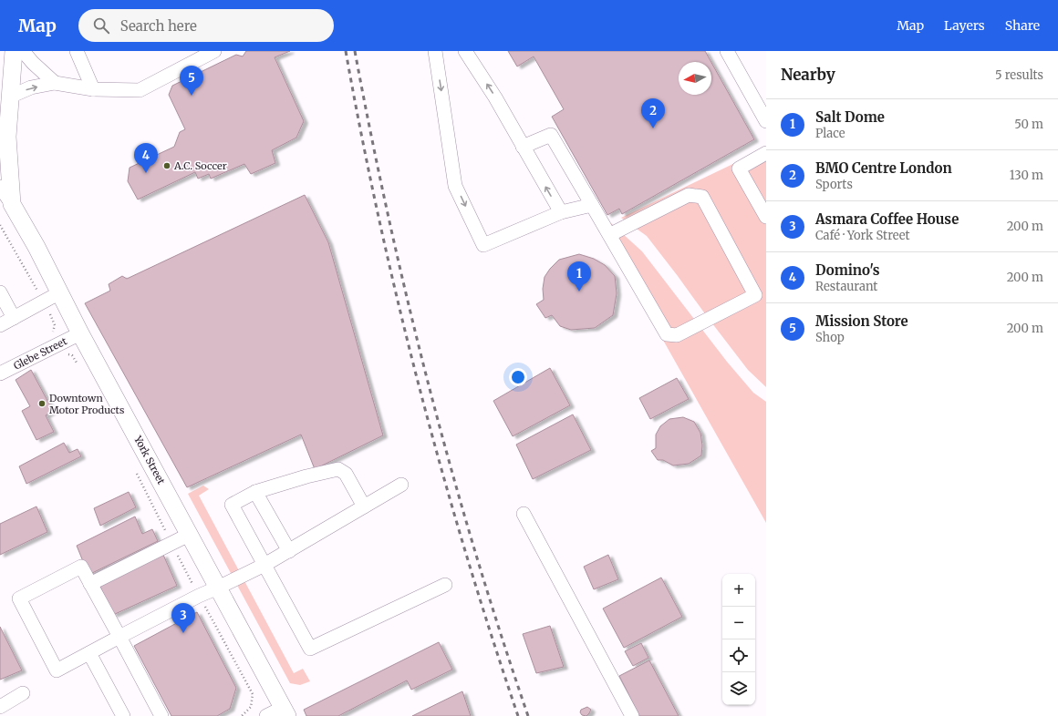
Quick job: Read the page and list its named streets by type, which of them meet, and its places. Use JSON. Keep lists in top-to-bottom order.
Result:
{
  "streets": {
    "main road": ["York Street"],
    "street": ["Glebe Street"]
  },
  "crossings": [
    ["Glebe Street", "York Street"]
  ],
  "places": ["A.C. Soccer", "Downtown Motor Products"],
  "north": "left",
  "page": {
    "header": "Map",
    "search": "Search here",
    "nav": ["Map", "Layers", "Share"],
    "heading": ["Nearby", "5 results"],
    "pins": [
      "5",
      "2",
      "4",
      "1",
      "3"
    ],
    "list": [
      {
        "mark": "1",
        "name": "Salt Dome",
        "note": "Place",
        "value": "50 m"
      },
      {
        "mark": "2",
        "name": "BMO Centre London",
        "note": "Sports",
        "value": "130 m"
      },
      {
        "mark": "3",
        "name": "Asmara Coffee House",
        "note": "Café · York Street",
        "value": "200 m"
      },
      {
        "mark": "4",
        "name": "Domino's",
        "note": "Restaurant",
        "value": "200 m"
      },
      {
        "mark": "5",
        "name": "Mission Store",
        "note": "Shop",
        "value": "200 m"
      }
    ],
    "map_buttons": ["+", "−"]
  }
}
